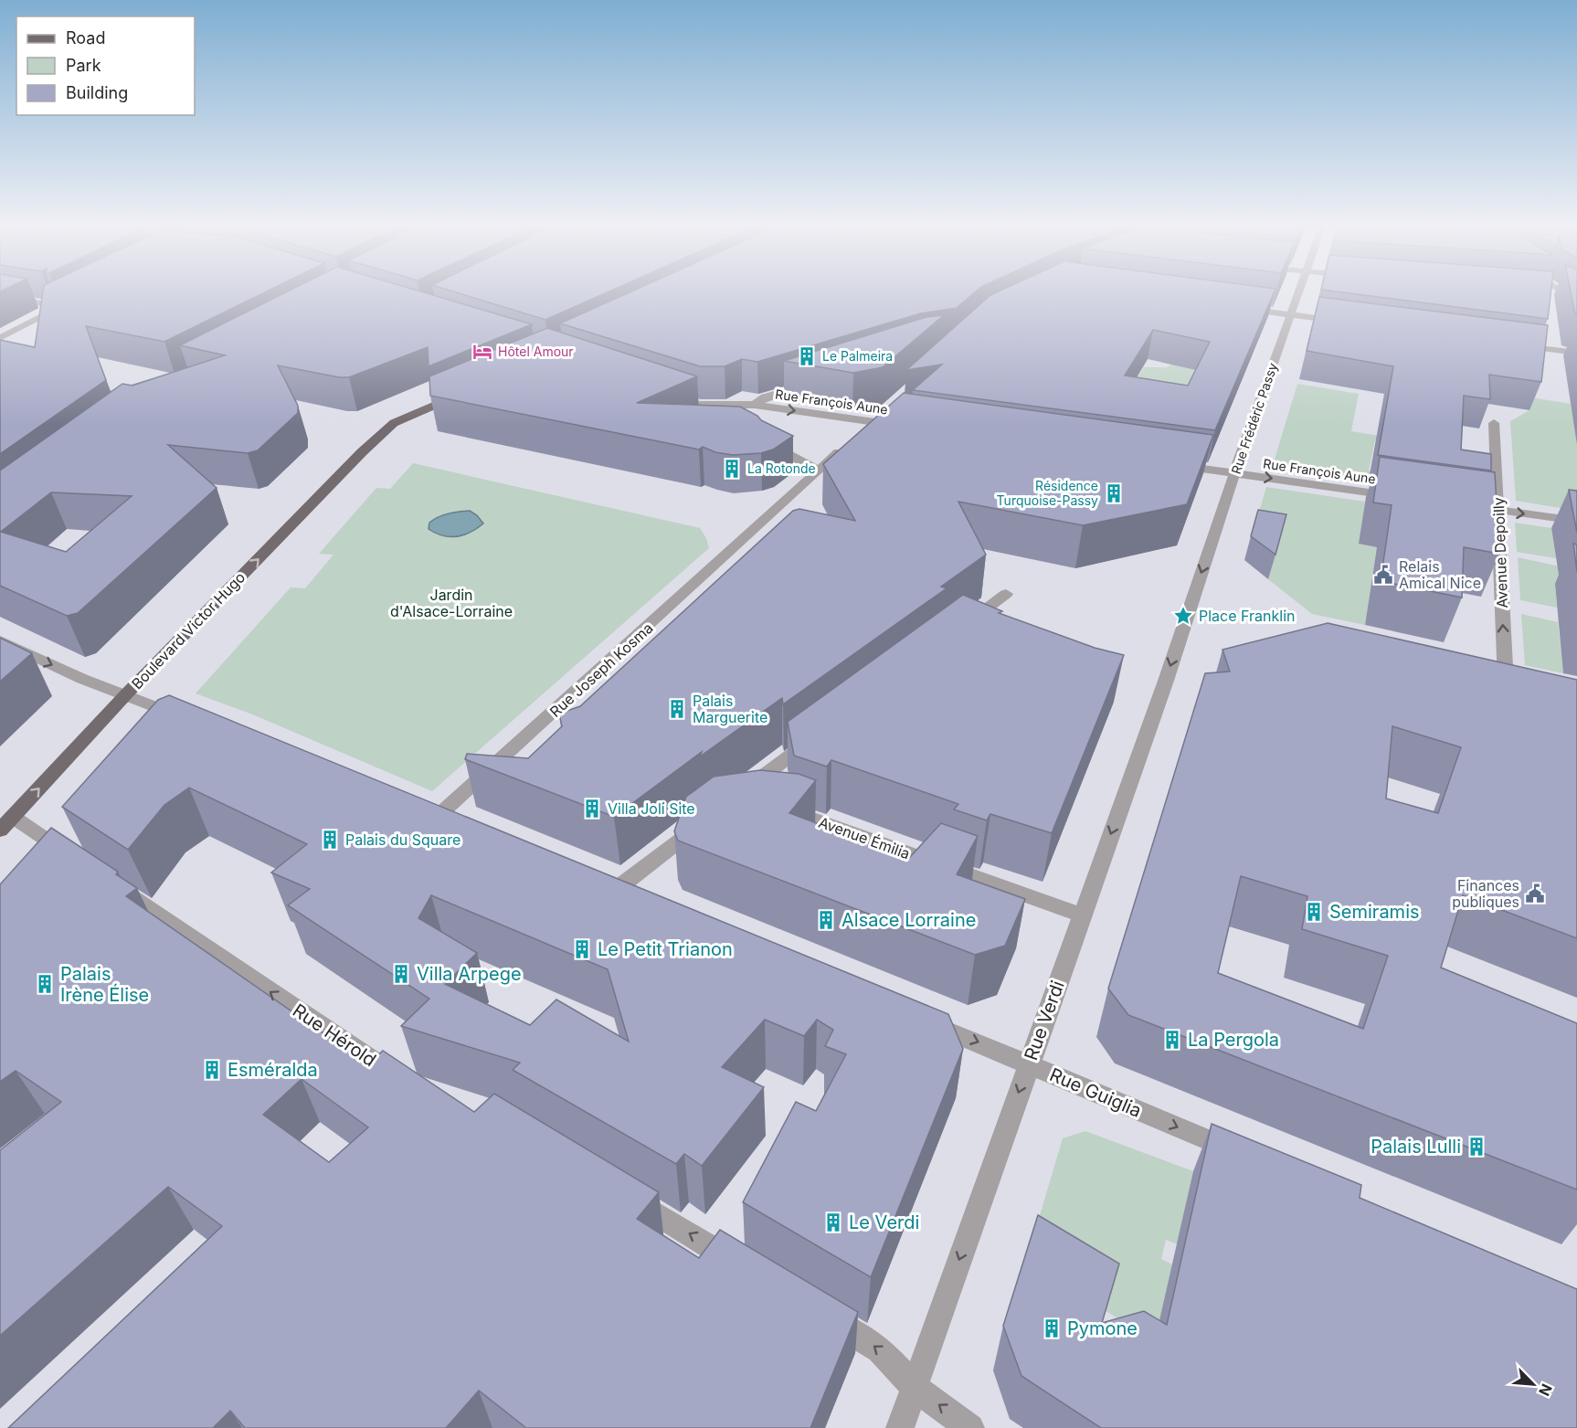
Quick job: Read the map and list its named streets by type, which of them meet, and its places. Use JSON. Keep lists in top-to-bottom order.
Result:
{
  "streets": {
    "main road": ["Boulevard Victor Hugo"],
    "street": [
      "Rue François Aune",
      "Rue Frédéric Passy",
      "Avenue Depoilly",
      "Rue Joseph Kosma",
      "Avenue Émilia",
      "Rue Verdi",
      "Rue Hérold",
      "Rue Guiglia"
    ]
  },
  "crossings": [
    ["Rue François Aune", "Rue Frédéric Passy"],
    ["Rue Frédéric Passy", "Rue Verdi"],
    ["Avenue Émilia", "Rue Verdi"],
    ["Rue Verdi", "Rue Guiglia"]
  ],
  "one_way": [
    "Rue François Aune",
    "Rue Frédéric Passy",
    "Avenue Depoilly",
    "Boulevard Victor Hugo",
    "Rue Verdi",
    "Rue Hérold",
    "Rue Guiglia"
  ],
  "parks": ["Jardin d'Alsace-Lorraine"],
  "places": {
    "hotel": ["Hôtel Amour"],
    "building": [
      "Le Palmeira",
      "La Rotonde",
      "Résidence Turquoise-Passy",
      "Palais Marguerite",
      "Villa Joli Site",
      "Palais du Square",
      "Semiramis",
      "Alsace Lorraine",
      "Le Petit Trianon",
      "Villa Arpege",
      "Palais Irène Élise",
      "La Pergola",
      "Esméralda",
      "Palais Lulli",
      "Le Verdi",
      "Pymone"
    ],
    "public building": ["Relais Amical Nice", "Finances publiques"],
    "place": ["Place Franklin"]
  },
  "legend": ["Road", "Park", "Building"],
  "north": "bottom right"
}
